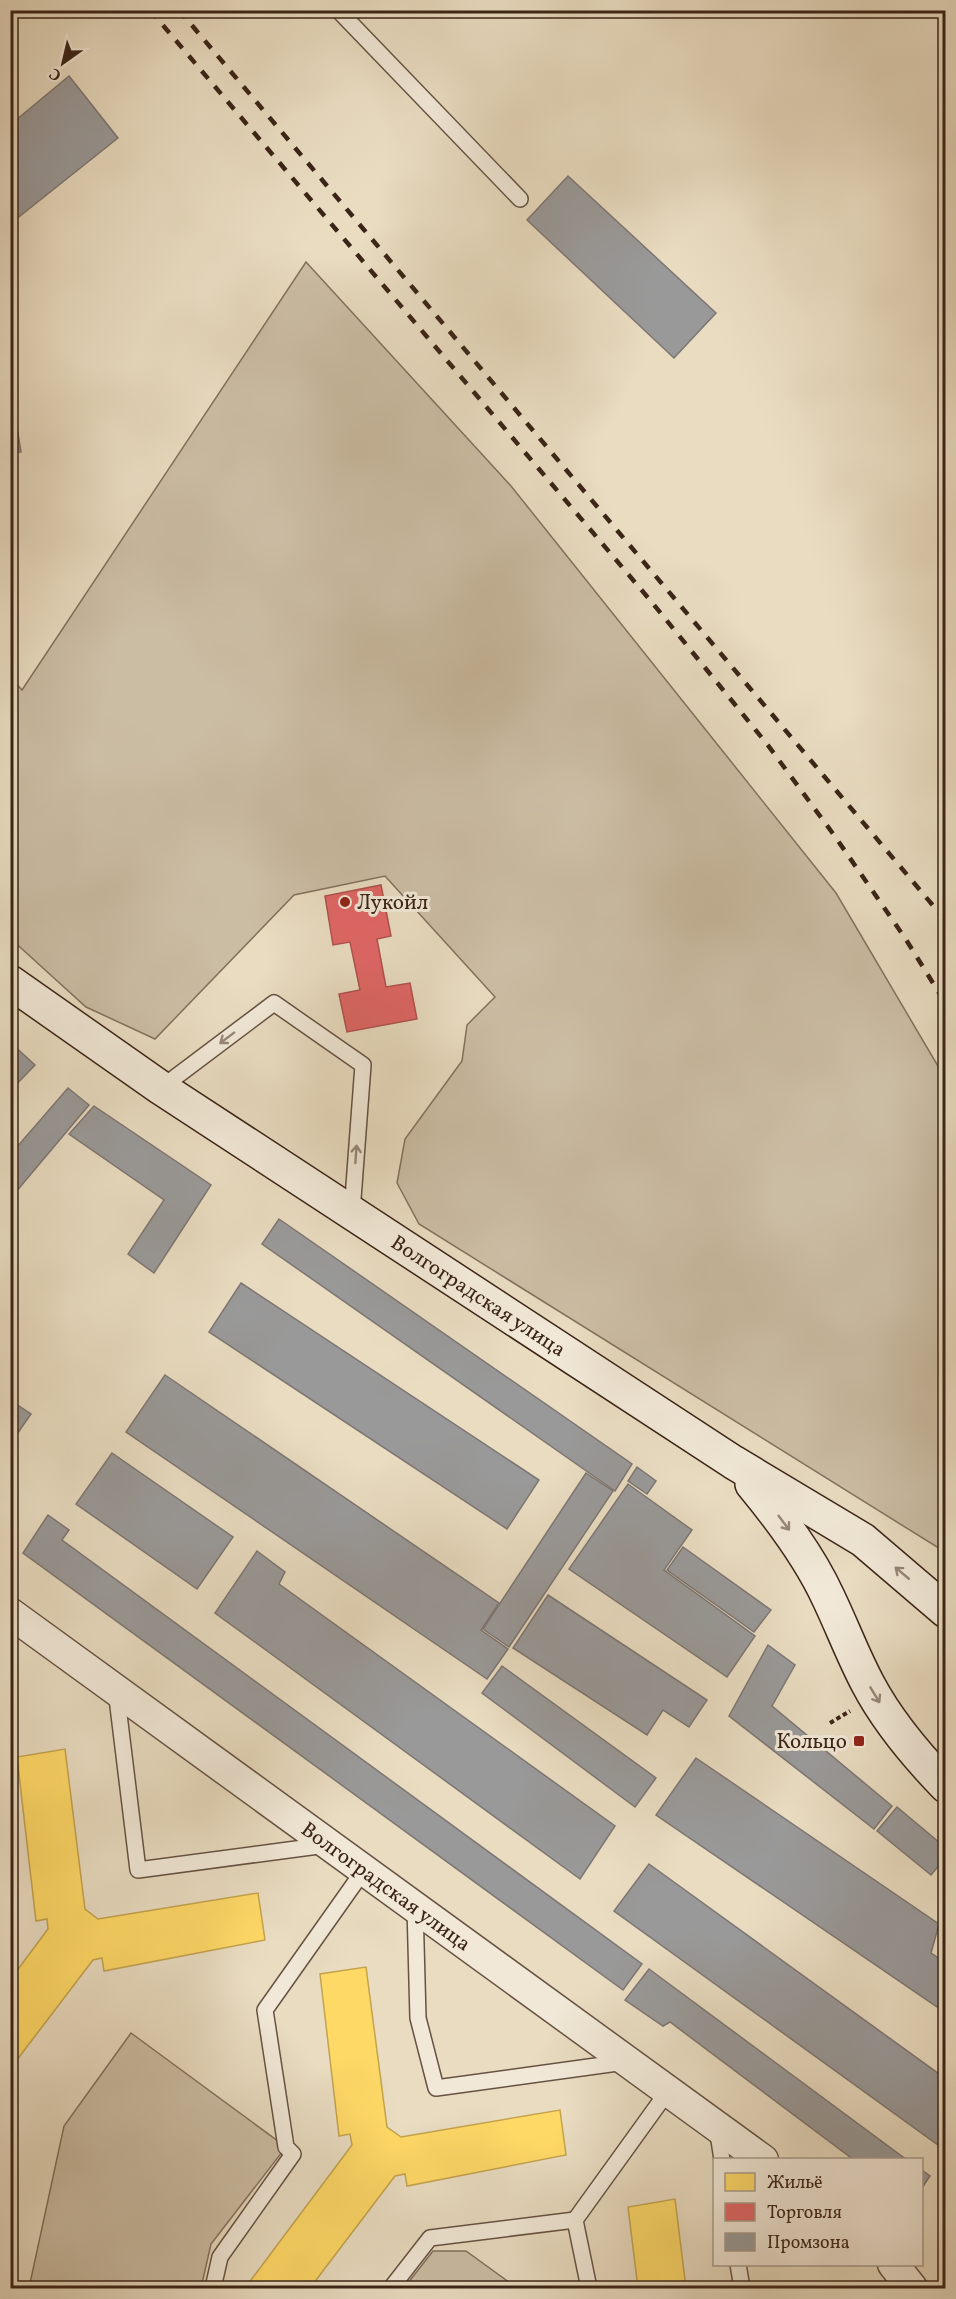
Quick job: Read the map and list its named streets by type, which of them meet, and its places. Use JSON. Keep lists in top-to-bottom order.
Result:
{
  "streets": {
    "main road": ["Волгоградская улица"]
  },
  "places": {
    "other": ["Лукойл"],
    "transit": ["Кольцо"]
  },
  "legend": ["Жильё", "Торговля", "Промзона"],
  "north": "bottom left"
}
